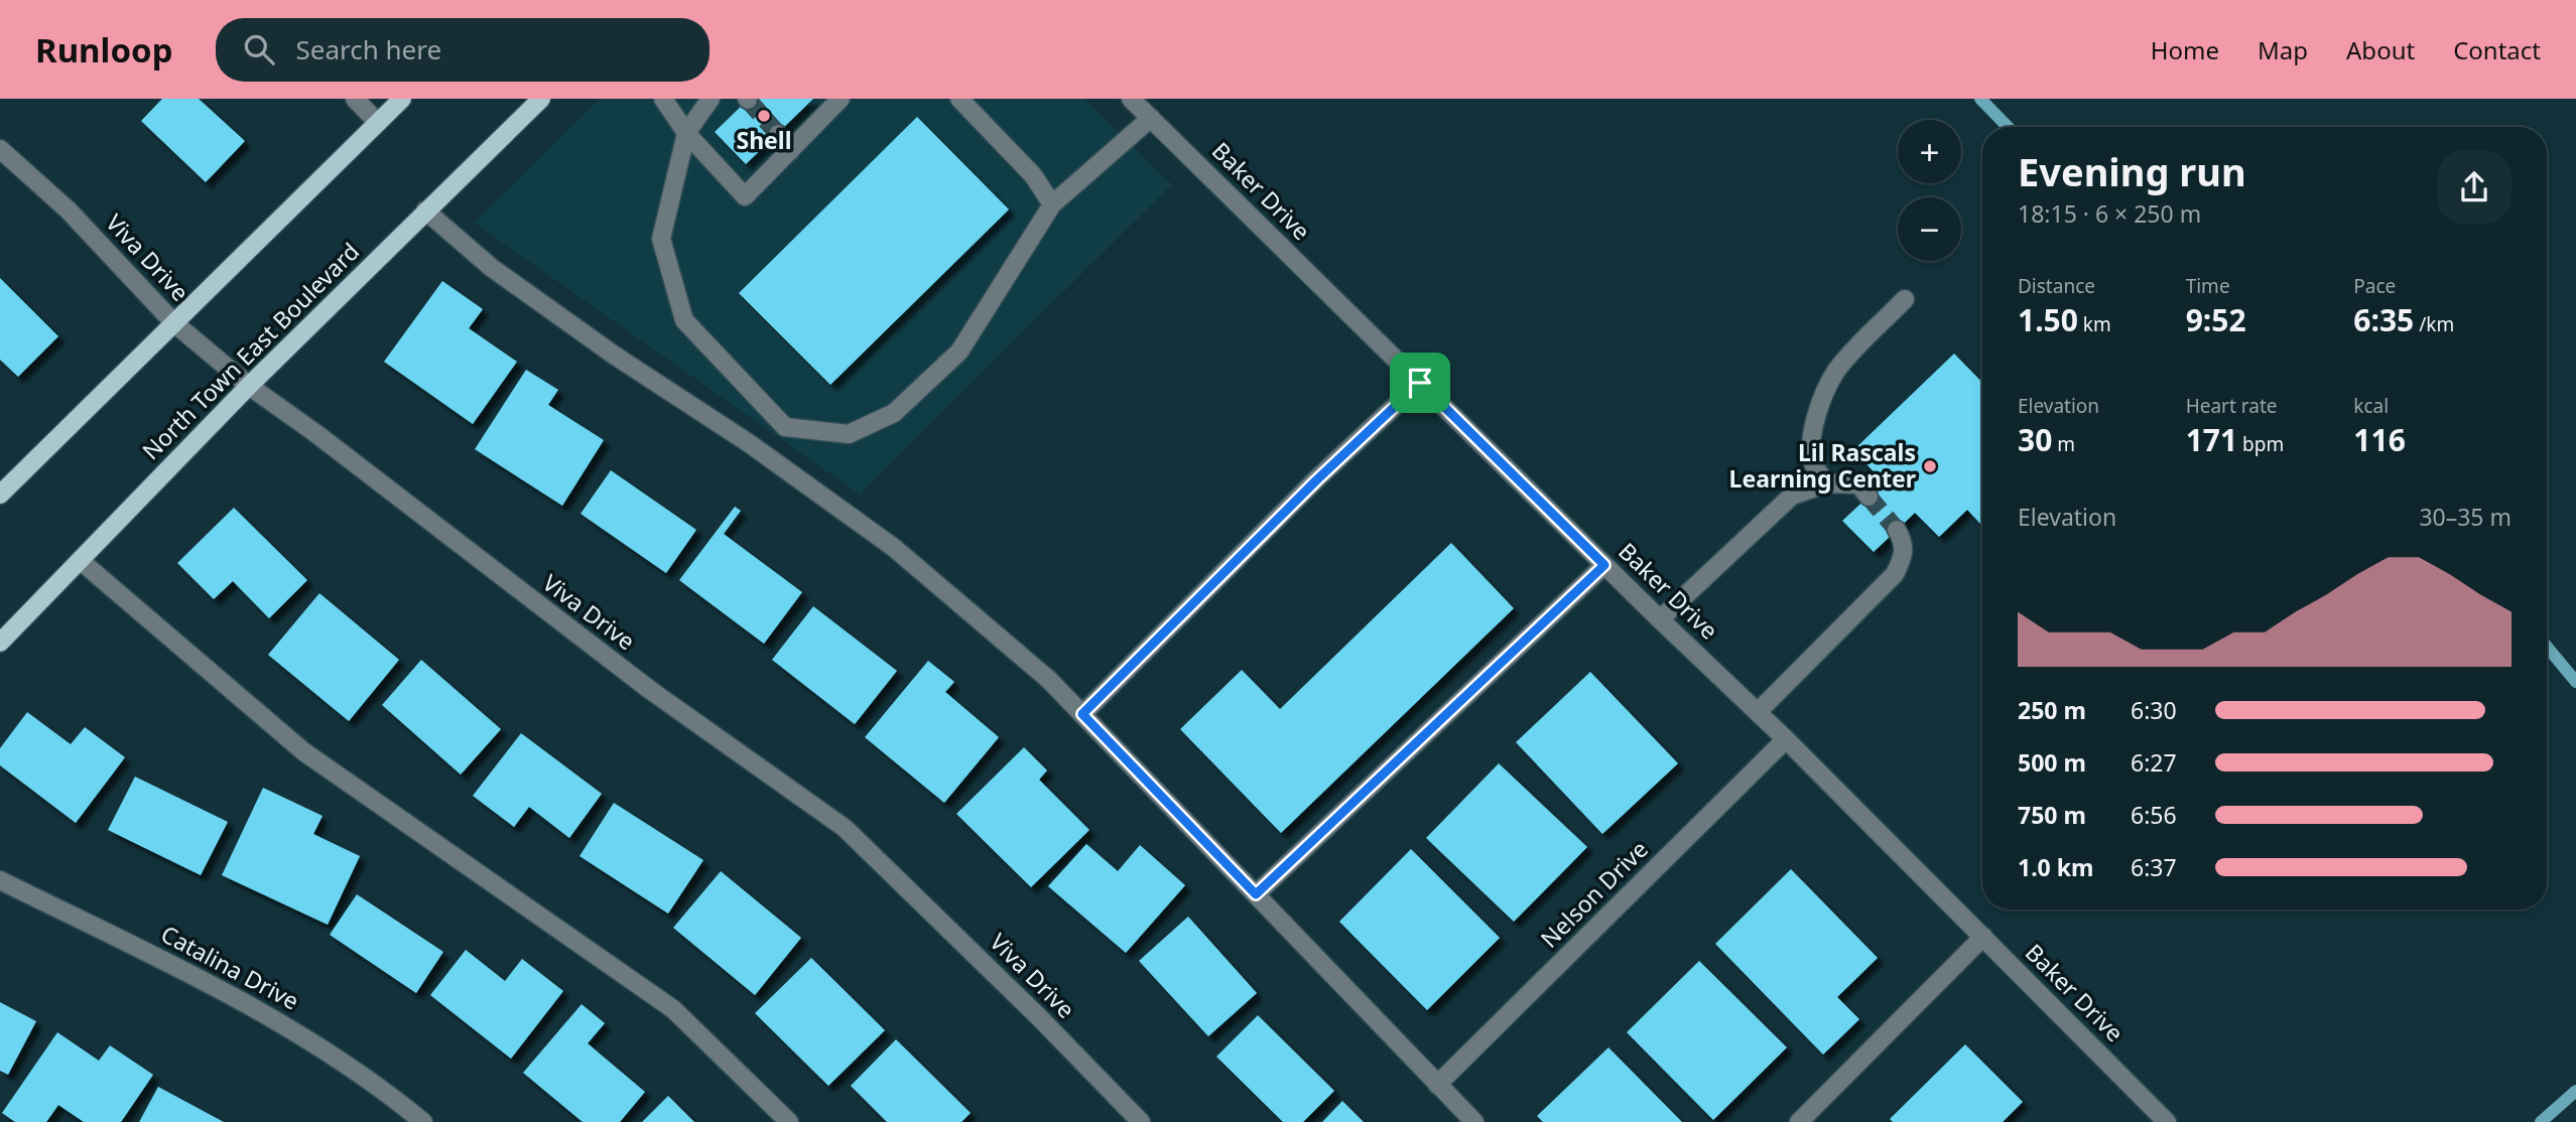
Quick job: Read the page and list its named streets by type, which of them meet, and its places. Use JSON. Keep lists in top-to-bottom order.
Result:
{
  "streets": {
    "main road": ["North Town East Boulevard"],
    "street": [
      "Baker Drive",
      "Viva Drive",
      "Nelson Drive",
      "Catalina Drive"
    ]
  },
  "crossings": [
    ["Baker Drive", "Nelson Drive"],
    ["Viva Drive", "North Town East Boulevard"]
  ],
  "places": ["Shell", "Lil Rascals Learning Center"],
  "page": {
    "header": "Runloop",
    "search": "Search here",
    "nav": [
      "Home",
      "Map",
      "About",
      "Contact"
    ],
    "map_buttons": ["+", "−"],
    "heading": ["Evening run", "18:15 · 6 × 250 m"],
    "stats": [
      ["Distance", "1.50 km"],
      ["Time", "9:52"],
      ["Pace", "6:35 /km"],
      ["Elevation", "30 m"],
      ["Heart rate", "171 bpm"],
      ["kcal", "116"]
    ],
    "chart": ["Elevation", "30–35 m"],
    "list": [
      {
        "name": "250 m",
        "note": "6:30"
      },
      {
        "name": "500 m",
        "note": "6:27"
      },
      {
        "name": "750 m",
        "note": "6:56"
      },
      {
        "name": "1.0 km",
        "note": "6:37"
      }
    ]
  }
}
